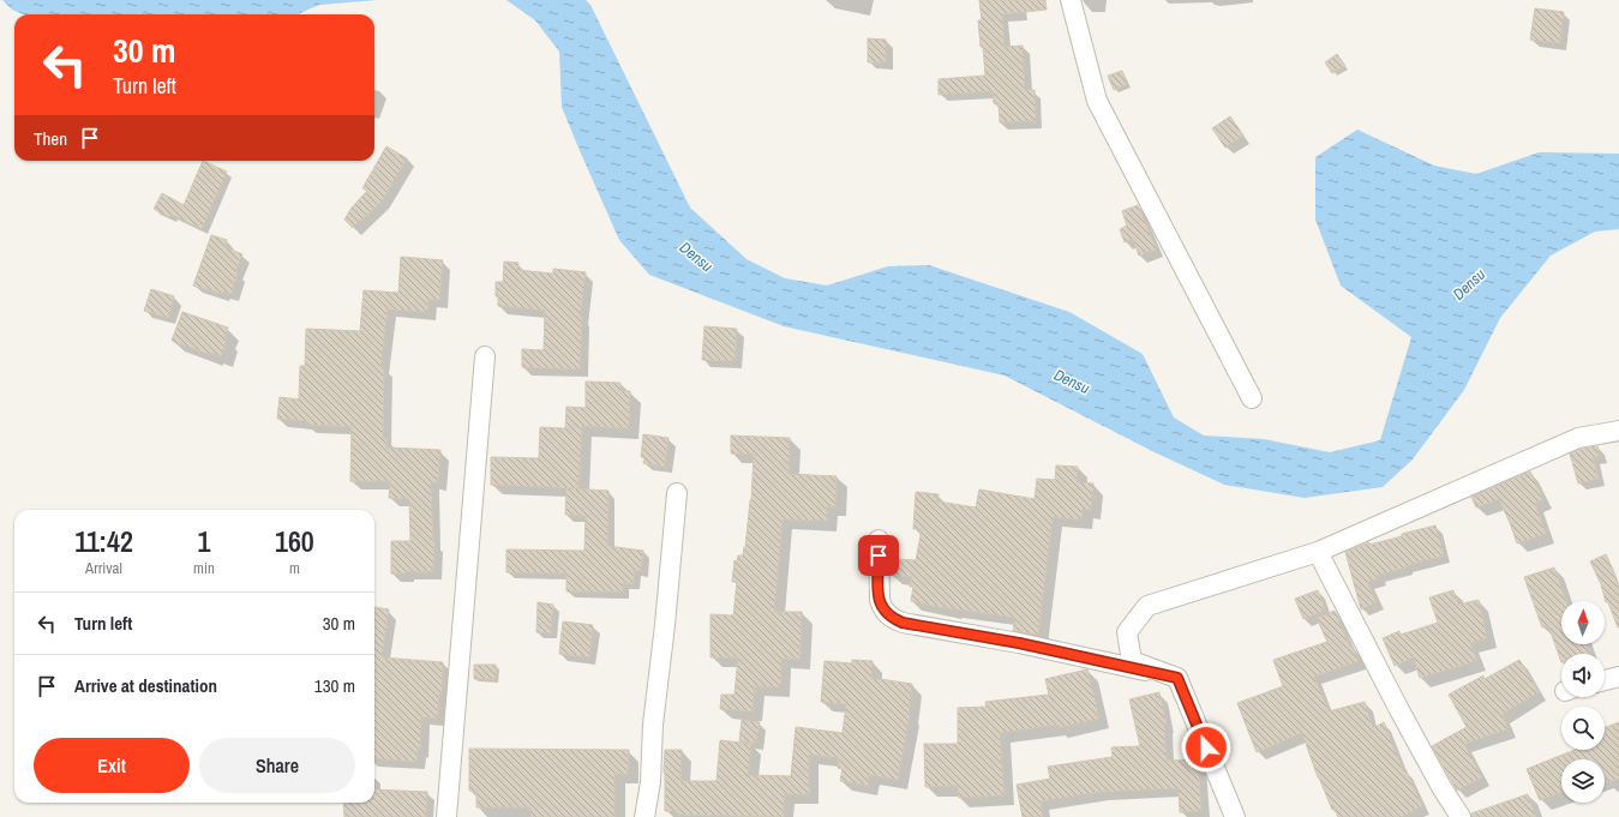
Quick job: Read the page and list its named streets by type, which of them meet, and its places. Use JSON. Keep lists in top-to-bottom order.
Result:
{
  "water": ["Densu"],
  "north": "top",
  "page": {
    "turn": ["30 m", "Turn left"],
    "then": "Then",
    "eta": [
      "11:42",
      "Arrival",
      "1",
      "min",
      "160",
      "m"
    ],
    "list": [
      {
        "name": "Turn left",
        "value": "30 m"
      },
      {
        "name": "Arrive at destination",
        "value": "130 m"
      }
    ],
    "buttons": ["Exit", "Share"]
  }
}
